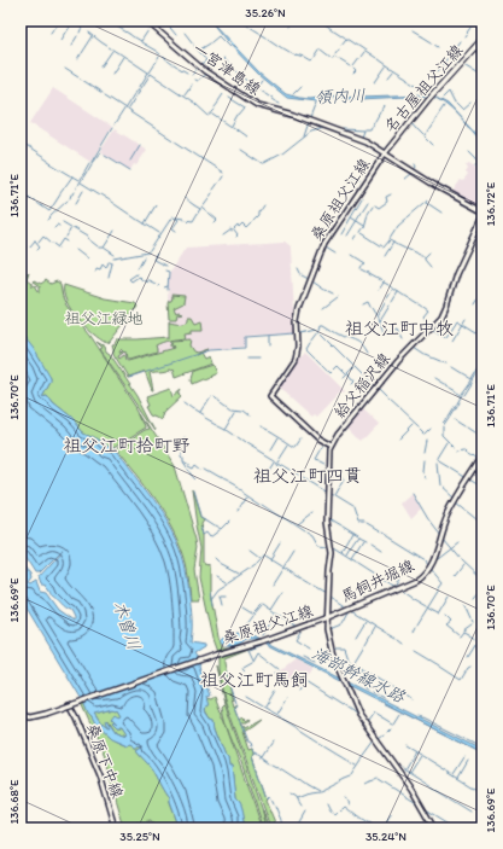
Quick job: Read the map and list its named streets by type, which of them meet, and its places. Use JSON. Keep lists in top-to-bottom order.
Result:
{
  "streets": {
    "main road": [
      "一宮津島線",
      "名古屋祖父江線",
      "桑原祖父江線",
      "給父稲沢線",
      "馬飼井堀線",
      "桑原下中線"
    ]
  },
  "crossings": [
    ["一宮津島線", "名古屋祖父江線"],
    ["一宮津島線", "桑原祖父江線"],
    ["名古屋祖父江線", "桑原祖父江線"],
    ["桑原祖父江線", "給父稲沢線"],
    ["桑原祖父江線", "馬飼井堀線"]
  ],
  "districts": [
    "祖父江町中牧",
    "祖父江町拾町野",
    "祖父江町四貫",
    "祖父江町馬飼"
  ],
  "water": ["領内川", "木曽川", "海部幹線水路"],
  "parks": ["祖父江緑地"],
  "coordinates": [
    "35.26°N",
    "136.71°E",
    "136.72°E",
    "136.70°E",
    "136.69°E",
    "136.68°E",
    "35.25°N",
    "35.24°N"
  ]
}
